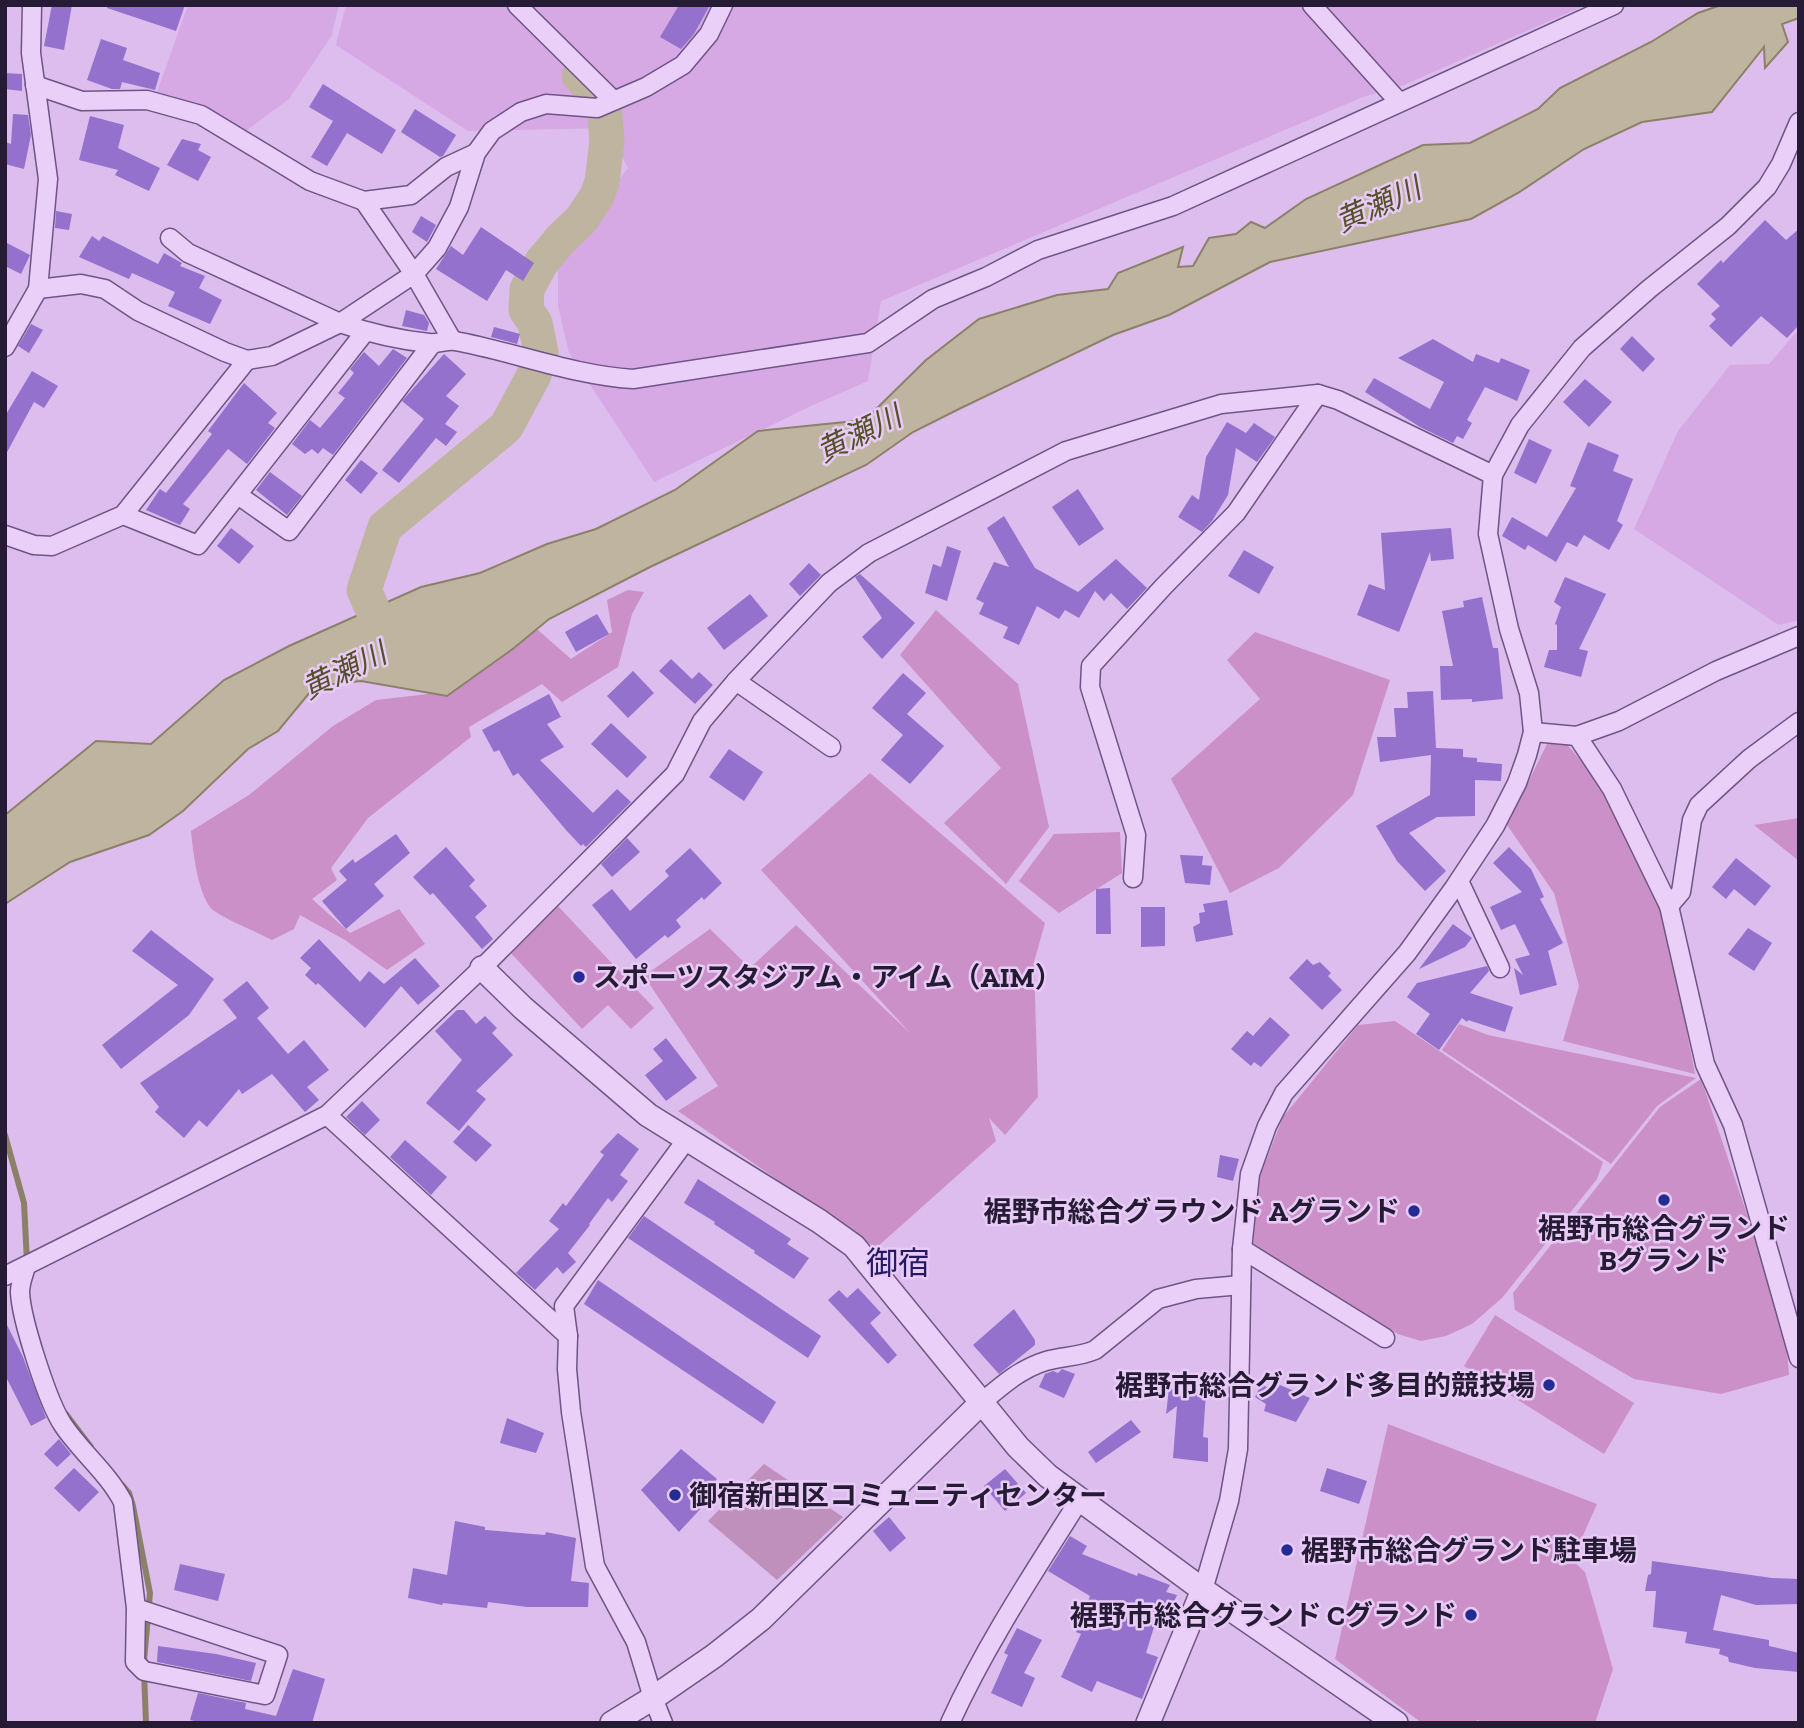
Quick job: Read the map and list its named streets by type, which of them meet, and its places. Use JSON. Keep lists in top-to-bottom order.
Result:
{
  "districts": ["御宿"],
  "water": ["黄瀬川"],
  "places": [
    "スポーツスタジアム・アイム（AIM）",
    "裾野市総合グランド Bグランド",
    "裾野市総合グラウンド Aグランド",
    "裾野市総合グランド多目的競技場",
    "御宿新田区コミュニティセンター",
    "裾野市総合グランド駐車場",
    "裾野市総合グランド Cグランド"
  ]
}
